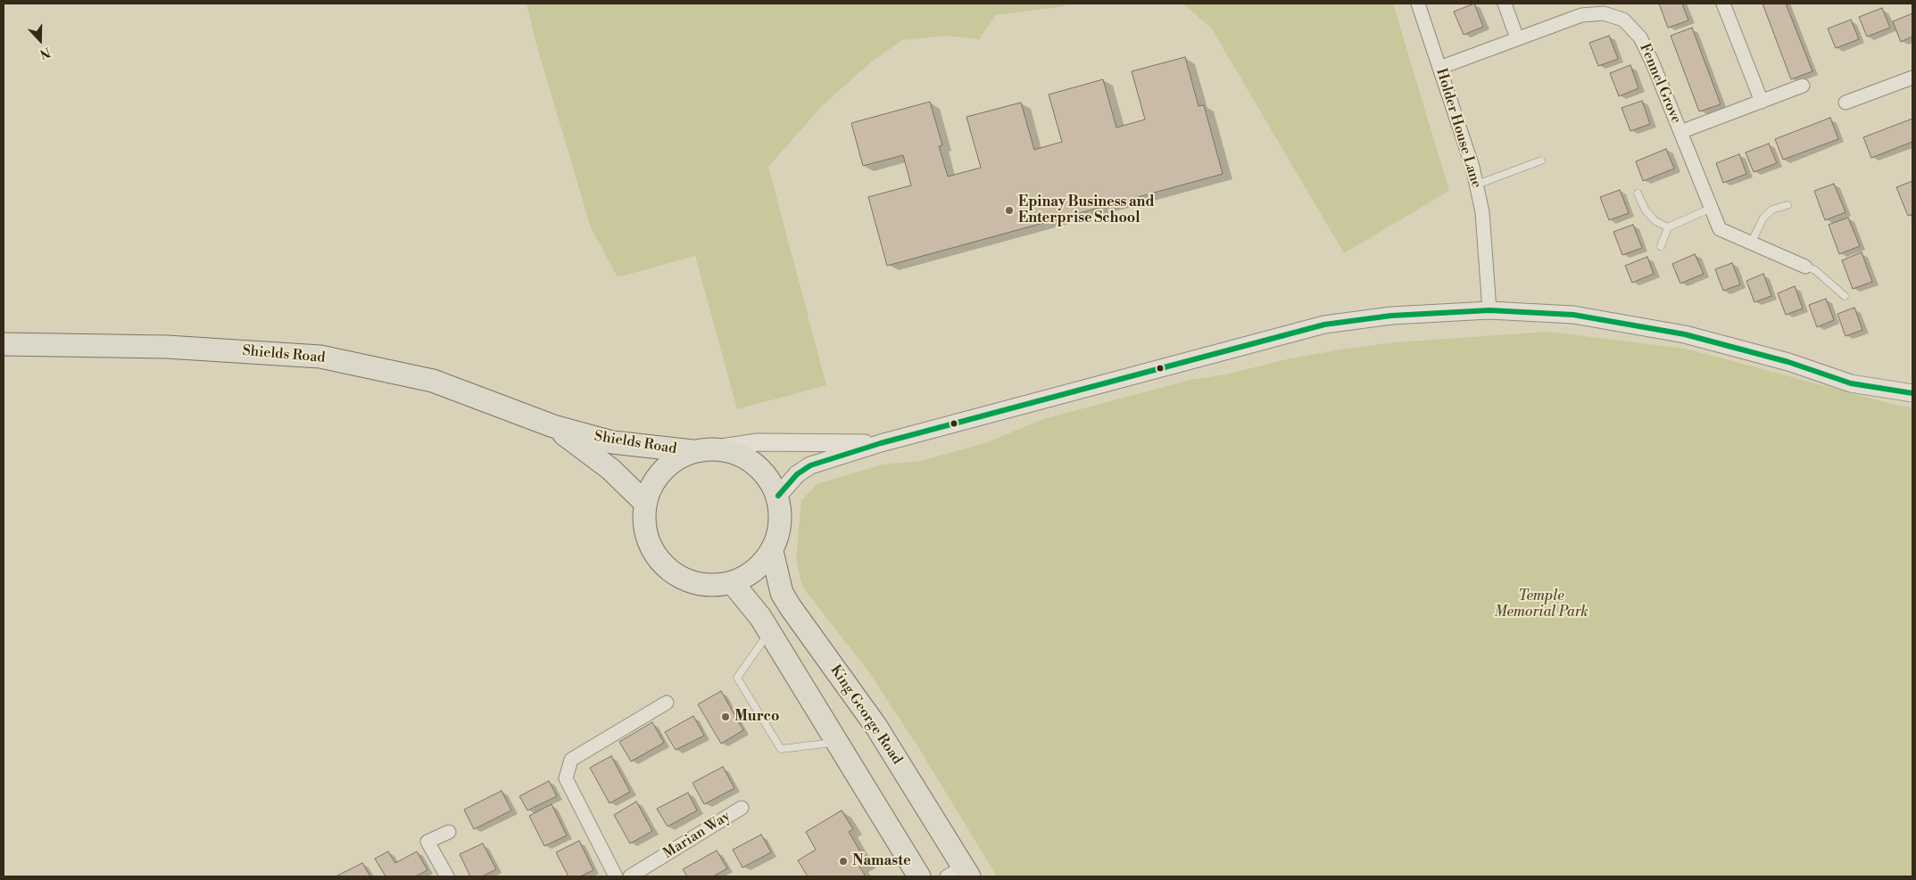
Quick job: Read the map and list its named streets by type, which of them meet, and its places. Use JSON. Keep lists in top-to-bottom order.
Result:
{
  "streets": {
    "highway": ["Shields Road", "King George Road"],
    "street": ["Fennel Grove", "Holder House Lane", "Marian Way"]
  },
  "crossings": [
    ["Fennel Grove", "Holder House Lane"],
    ["Shields Road", "King George Road"]
  ],
  "parks": ["Temple Memorial Park"],
  "places": ["Epinay Business and Enterprise School", "Murco", "Namaste"],
  "north": "bottom"
}
